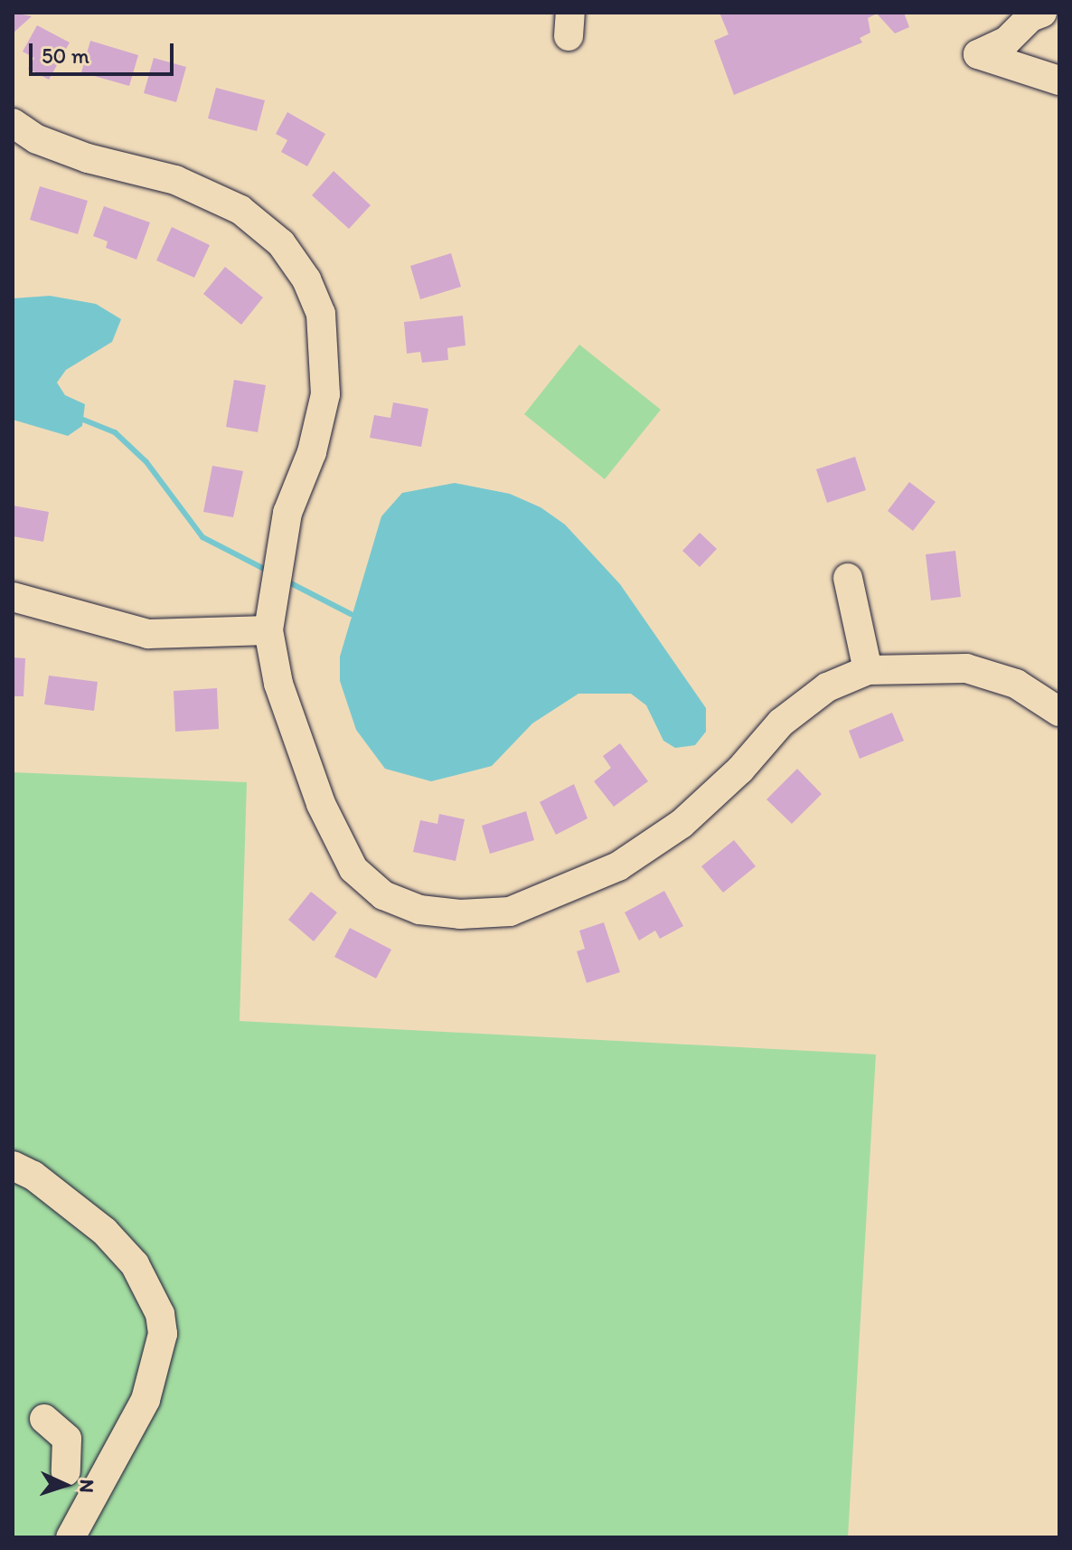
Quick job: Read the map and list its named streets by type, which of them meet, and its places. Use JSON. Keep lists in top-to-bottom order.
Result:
{
  "scale_bar": "50 m",
  "north": "right"
}
